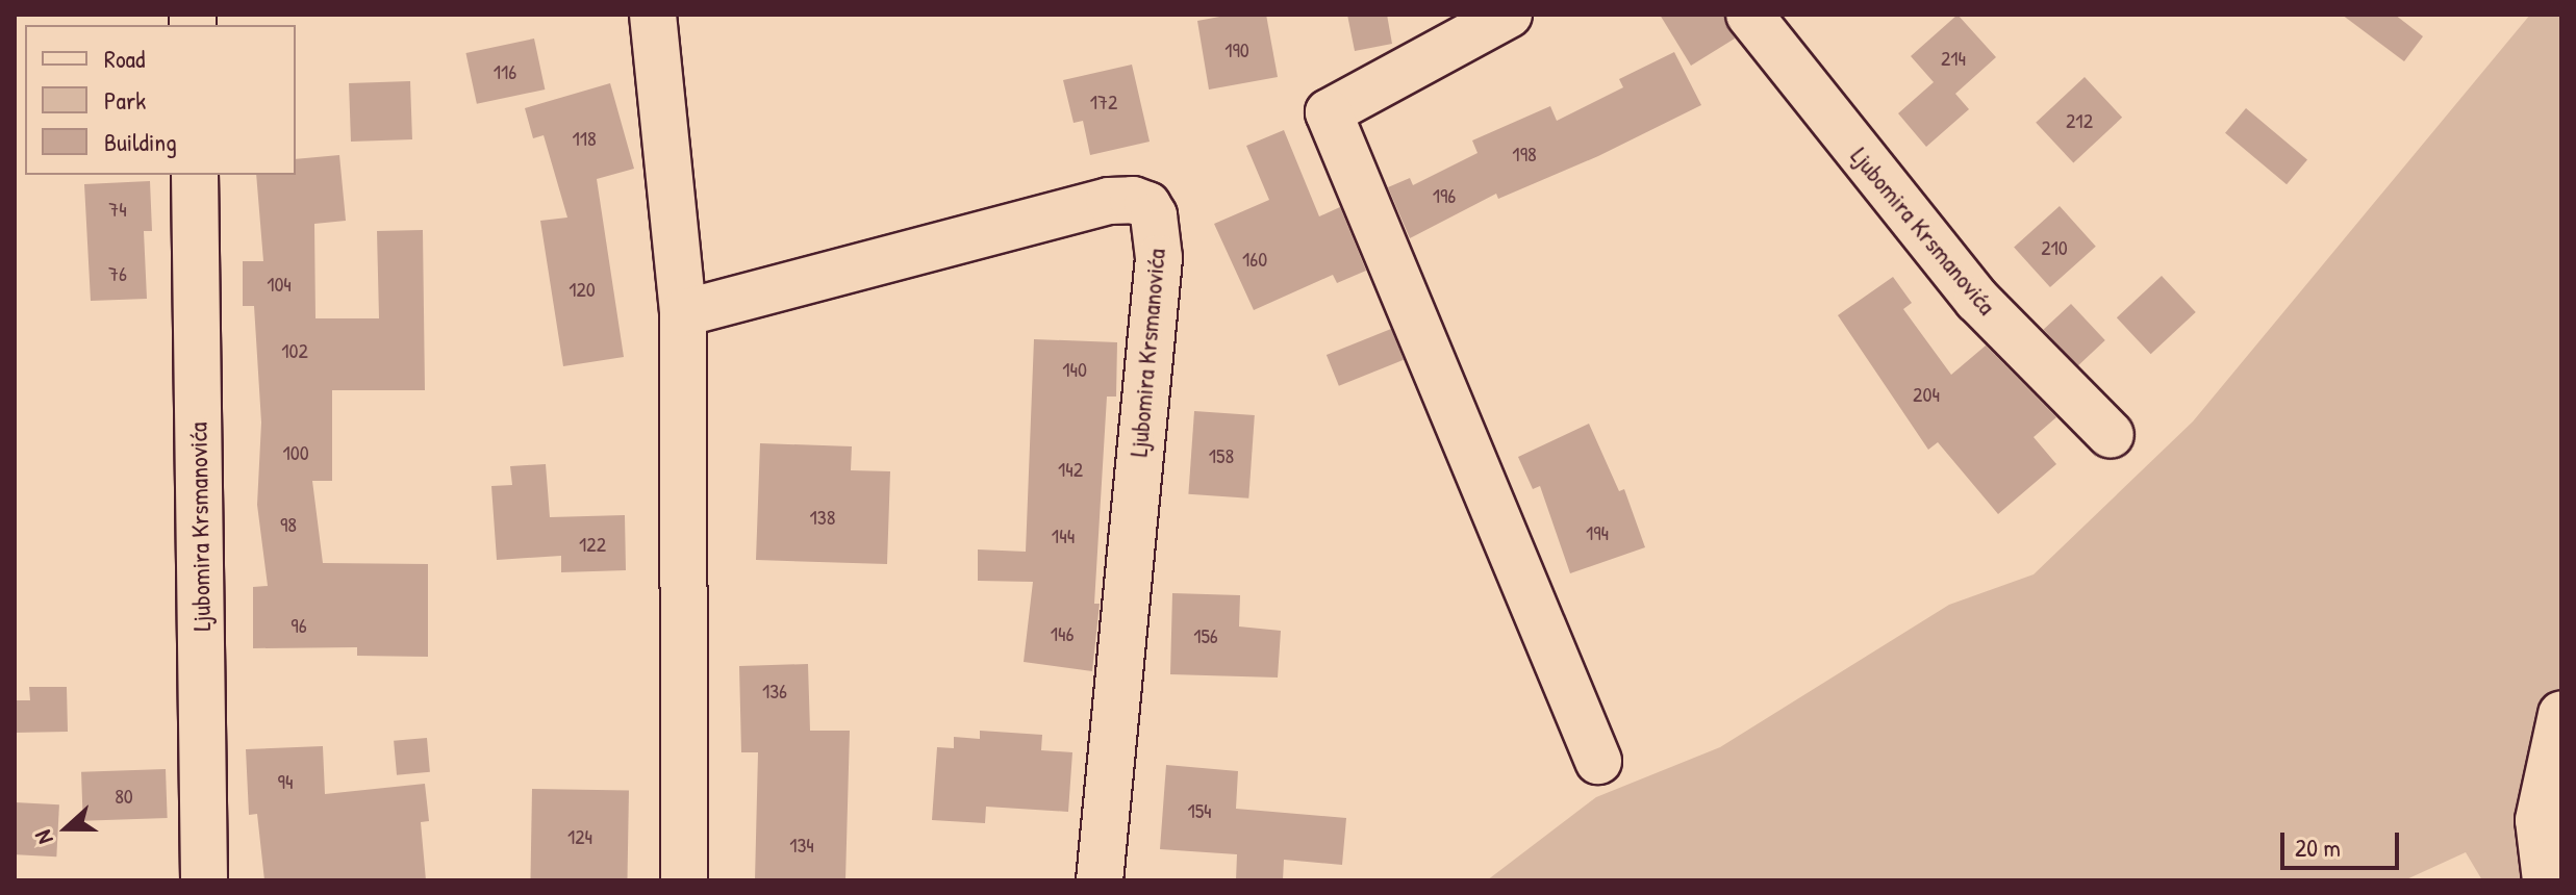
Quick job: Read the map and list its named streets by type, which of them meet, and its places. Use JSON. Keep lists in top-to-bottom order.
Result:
{
  "streets": {
    "street": ["Ljubomira Krsmanovića"]
  },
  "house_numbers": [
    "190",
    "214",
    "116",
    "172",
    "212",
    "118",
    "198",
    "196",
    "74",
    "210",
    "160",
    "76",
    "104",
    "120",
    "102",
    "140",
    "204",
    "100",
    "158",
    "142",
    "138",
    "98",
    "194",
    "144",
    "122",
    "96",
    "146",
    "156",
    "136",
    "94",
    "80",
    "154",
    "124",
    "134"
  ],
  "legend": ["Road", "Park", "Building"],
  "scale_bar": "20 m",
  "north": "left"
}
